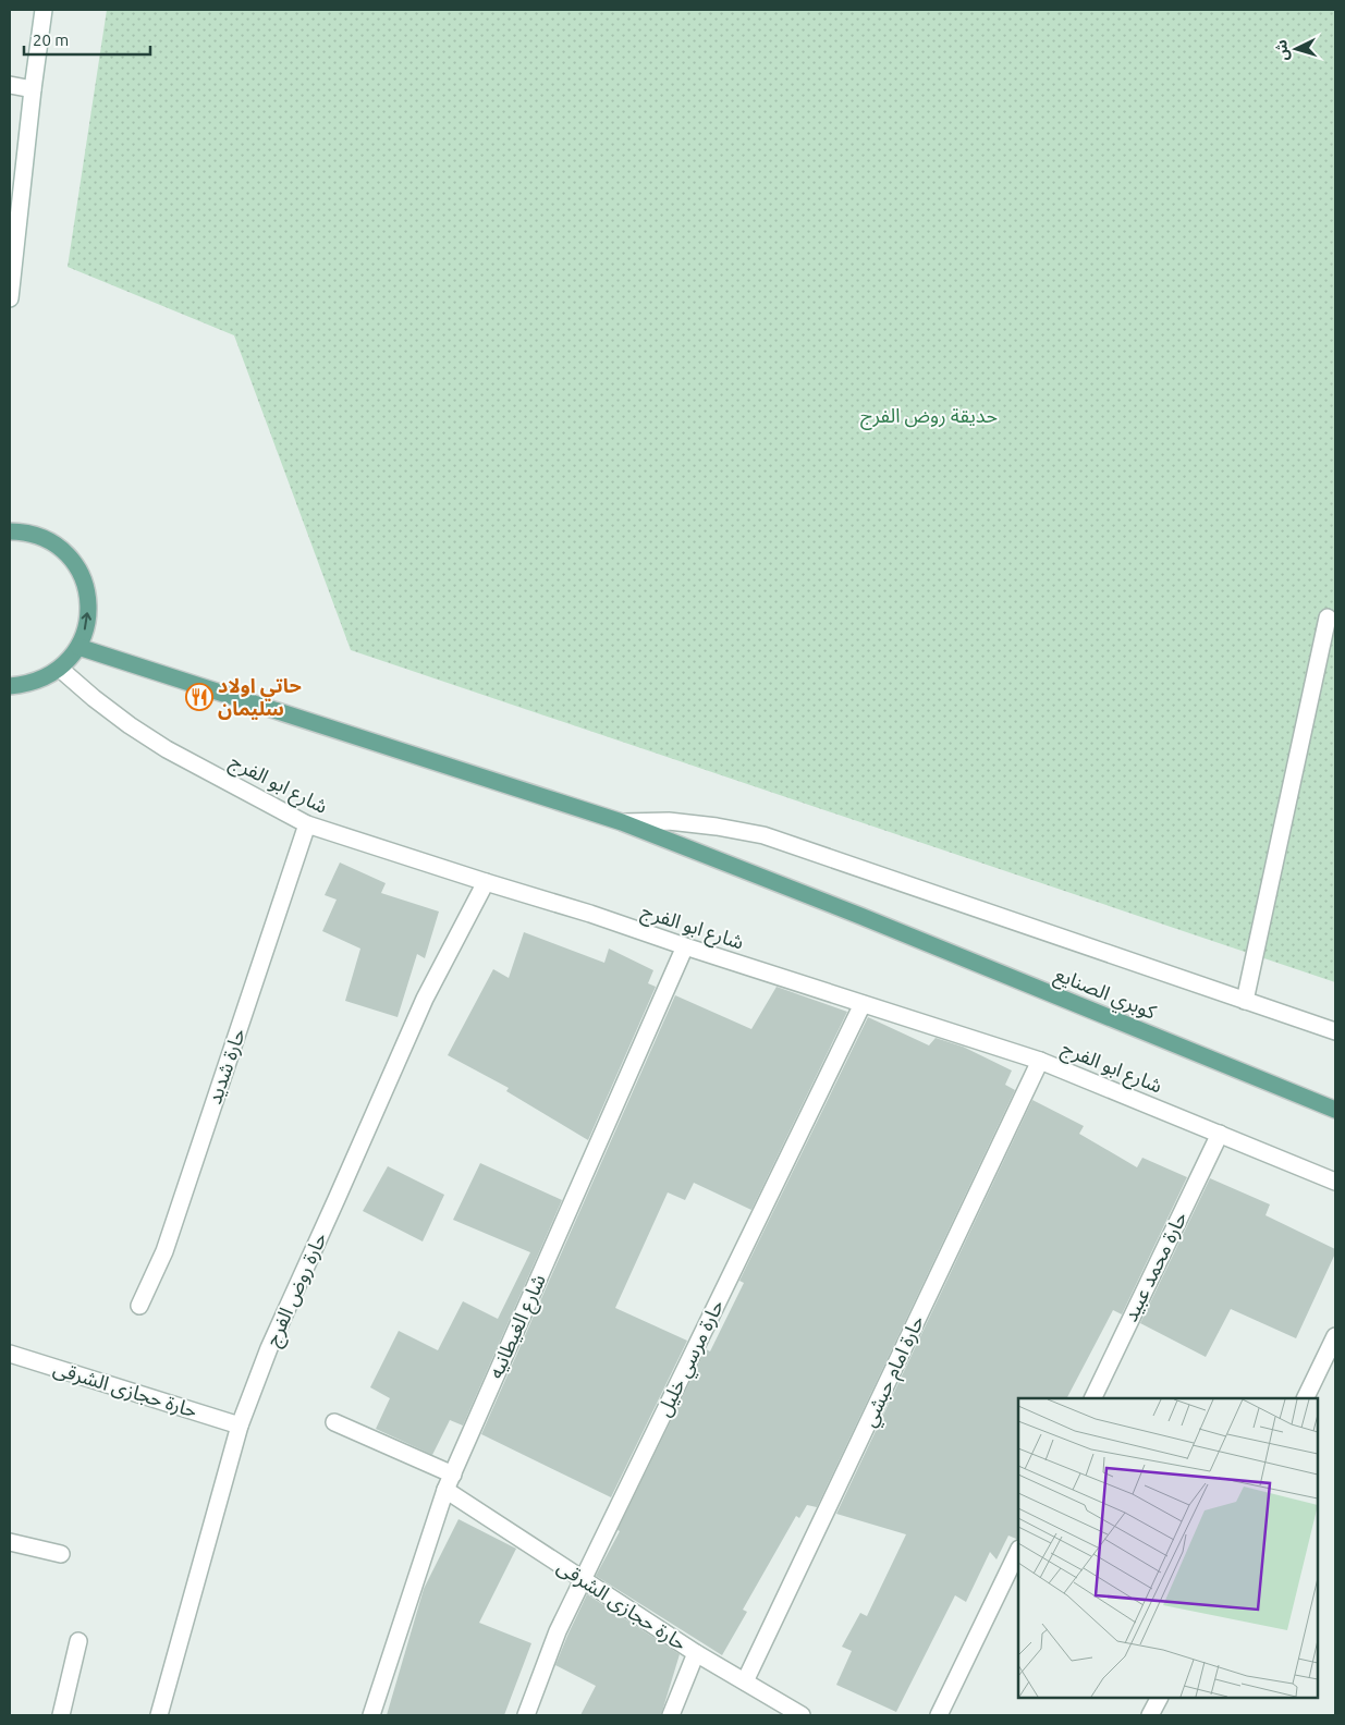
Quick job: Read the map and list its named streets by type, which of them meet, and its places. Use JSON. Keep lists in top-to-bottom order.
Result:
{
  "streets": {
    "main road": ["كوبري الصنايع"],
    "street": [
      "شارع ابو الفرج",
      "حارة شديد",
      "حارة محمد عبيد",
      "حارة روض الفرج",
      "شارع الغيطانيه",
      "حارة مرسي خليل",
      "حارة امام حبشي",
      "حارة حجازى الشرقى"
    ]
  },
  "crossings": [
    ["شارع ابو الفرج", "حارة شديد"],
    ["شارع ابو الفرج", "حارة محمد عبيد"],
    ["شارع ابو الفرج", "حارة روض الفرج"],
    ["شارع ابو الفرج", "شارع الغيطانيه"],
    ["شارع ابو الفرج", "حارة مرسي خليل"],
    ["شارع ابو الفرج", "حارة امام حبشي"],
    ["حارة روض الفرج", "حارة حجازى الشرقى"],
    ["شارع الغيطانيه", "حارة حجازى الشرقى"],
    ["حارة مرسي خليل", "حارة حجازى الشرقى"],
    ["حارة امام حبشي", "حارة حجازى الشرقى"]
  ],
  "parks": ["حديقة روض الفرج"],
  "places": {
    "restaurant": ["حاتي اولاد سليمان"]
  },
  "scale_bar": "20 m",
  "north": "left"
}
